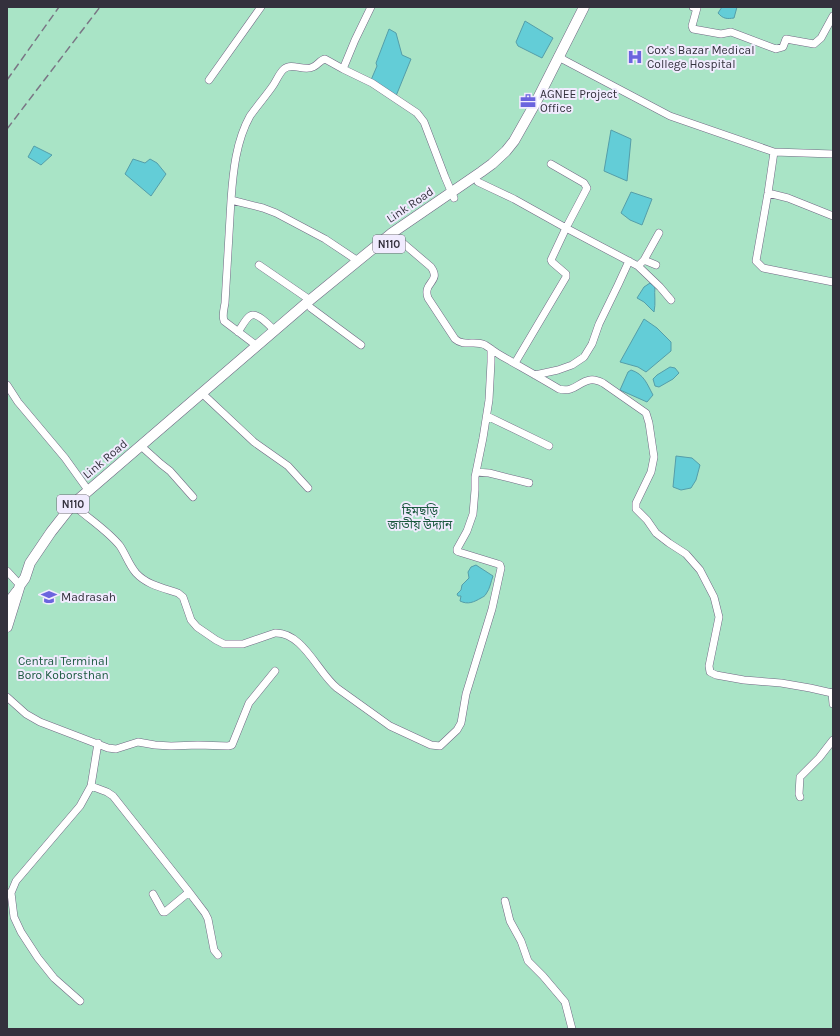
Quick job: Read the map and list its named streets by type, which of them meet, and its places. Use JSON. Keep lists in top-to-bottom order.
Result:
{
  "streets": {
    "highway": ["Link Road", "N110"]
  },
  "crossings": [
    ["Link Road", "N110"]
  ],
  "parks": ["হিমছড়ি জাতীয় উদ্যান", "Central Terminal Boro Koborsthan"],
  "places": {
    "hospital": ["Cox's Bazar Medical College Hospital"],
    "office": ["AGNEE Project Office"],
    "school or university": ["Madrasah"]
  }
}
